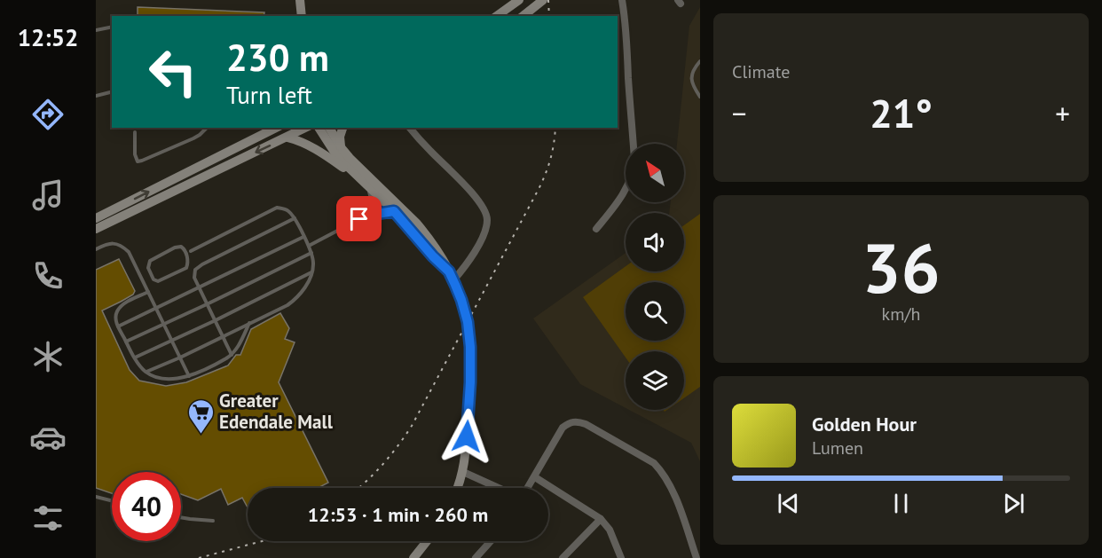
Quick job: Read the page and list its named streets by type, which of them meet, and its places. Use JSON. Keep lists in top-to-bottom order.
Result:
{
  "places": {
    "supermarket": ["Greater Edendale Mall"]
  },
  "north": "top left",
  "page": {
    "tabs": "12:52",
    "tile": [
      "Climate",
      ["36", "km/h"]
    ],
    "turn": ["230 m", "Turn left"],
    "heat": ["−", "21°", "+"],
    "song": ["Golden Hour", "Lumen"],
    "limit": "40",
    "trip": "12:53 · 1 min · 260 m"
  }
}
